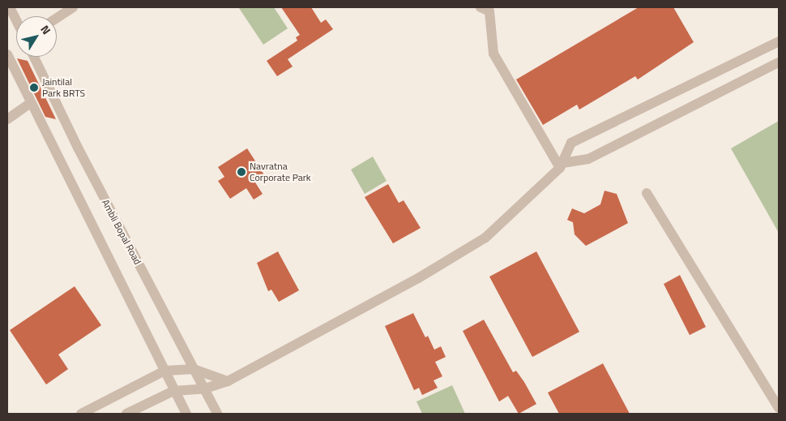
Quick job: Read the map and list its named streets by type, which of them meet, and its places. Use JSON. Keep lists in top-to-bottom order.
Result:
{
  "streets": {
    "street": ["Ambli Bopal Road"]
  },
  "places": ["Jaintilal Park BRTS", "Navratna Corporate Park"],
  "north": "top right"
}
